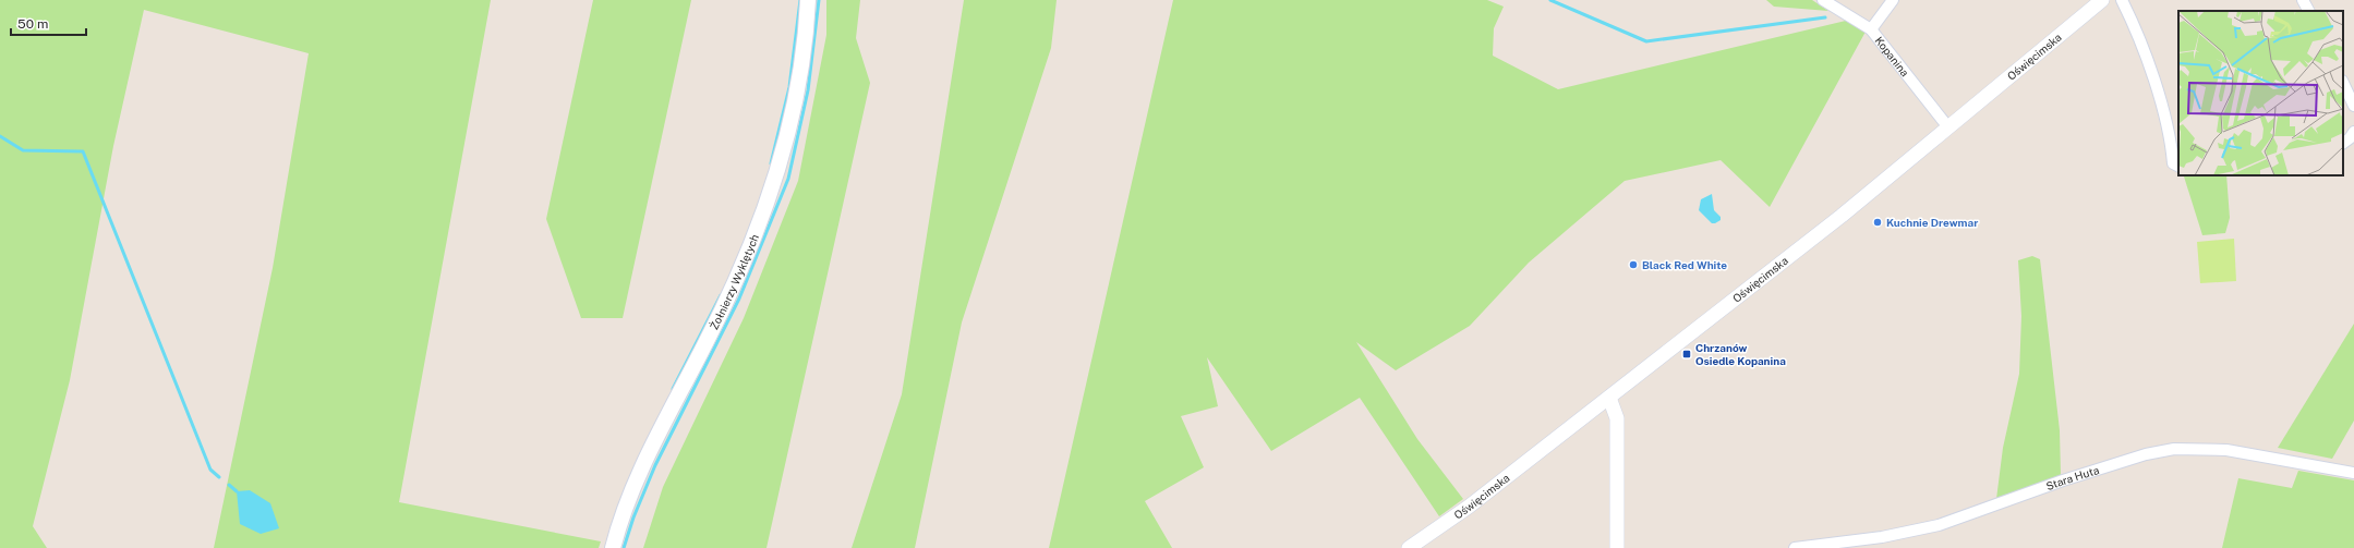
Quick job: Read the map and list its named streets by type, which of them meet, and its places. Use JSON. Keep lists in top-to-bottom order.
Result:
{
  "streets": {
    "main road": ["Żołnierzy Wyklętych"],
    "street": ["Kopanina", "Oświęcimska", "Stara Huta"]
  },
  "crossings": [
    ["Kopanina", "Oświęcimska"]
  ],
  "places": {
    "other": ["Kuchnie Drewmar", "Black Red White"],
    "transit": ["Chrzanów Osiedle Kopanina"]
  },
  "scale_bar": "50 m"
}
